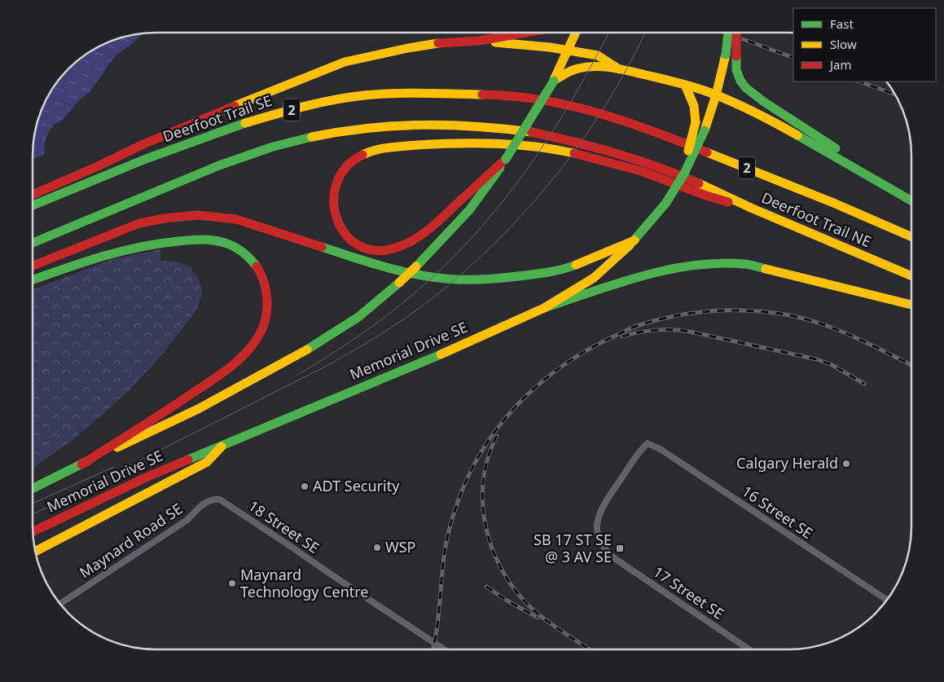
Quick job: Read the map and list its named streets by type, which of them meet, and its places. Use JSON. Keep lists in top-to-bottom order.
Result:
{
  "streets": {
    "main road": [
      "2",
      "Deerfoot Trail SE",
      "Deerfoot Trail NE",
      "Memorial Drive SE"
    ],
    "street": [
      "16 Street SE",
      "18 Street SE",
      "Maynard Road SE",
      "17 Street SE"
    ]
  },
  "crossings": [
    ["Deerfoot Trail SE", "Deerfoot Trail NE"],
    ["16 Street SE", "17 Street SE"],
    ["18 Street SE", "Maynard Road SE"]
  ],
  "places": {
    "other": [
      "Calgary Herald",
      "ADT Security",
      "WSP",
      "Maynard Technology Centre"
    ],
    "transit": ["SB 17 ST SE @ 3 AV SE"]
  },
  "legend": ["Fast", "Slow", "Jam"]
}
